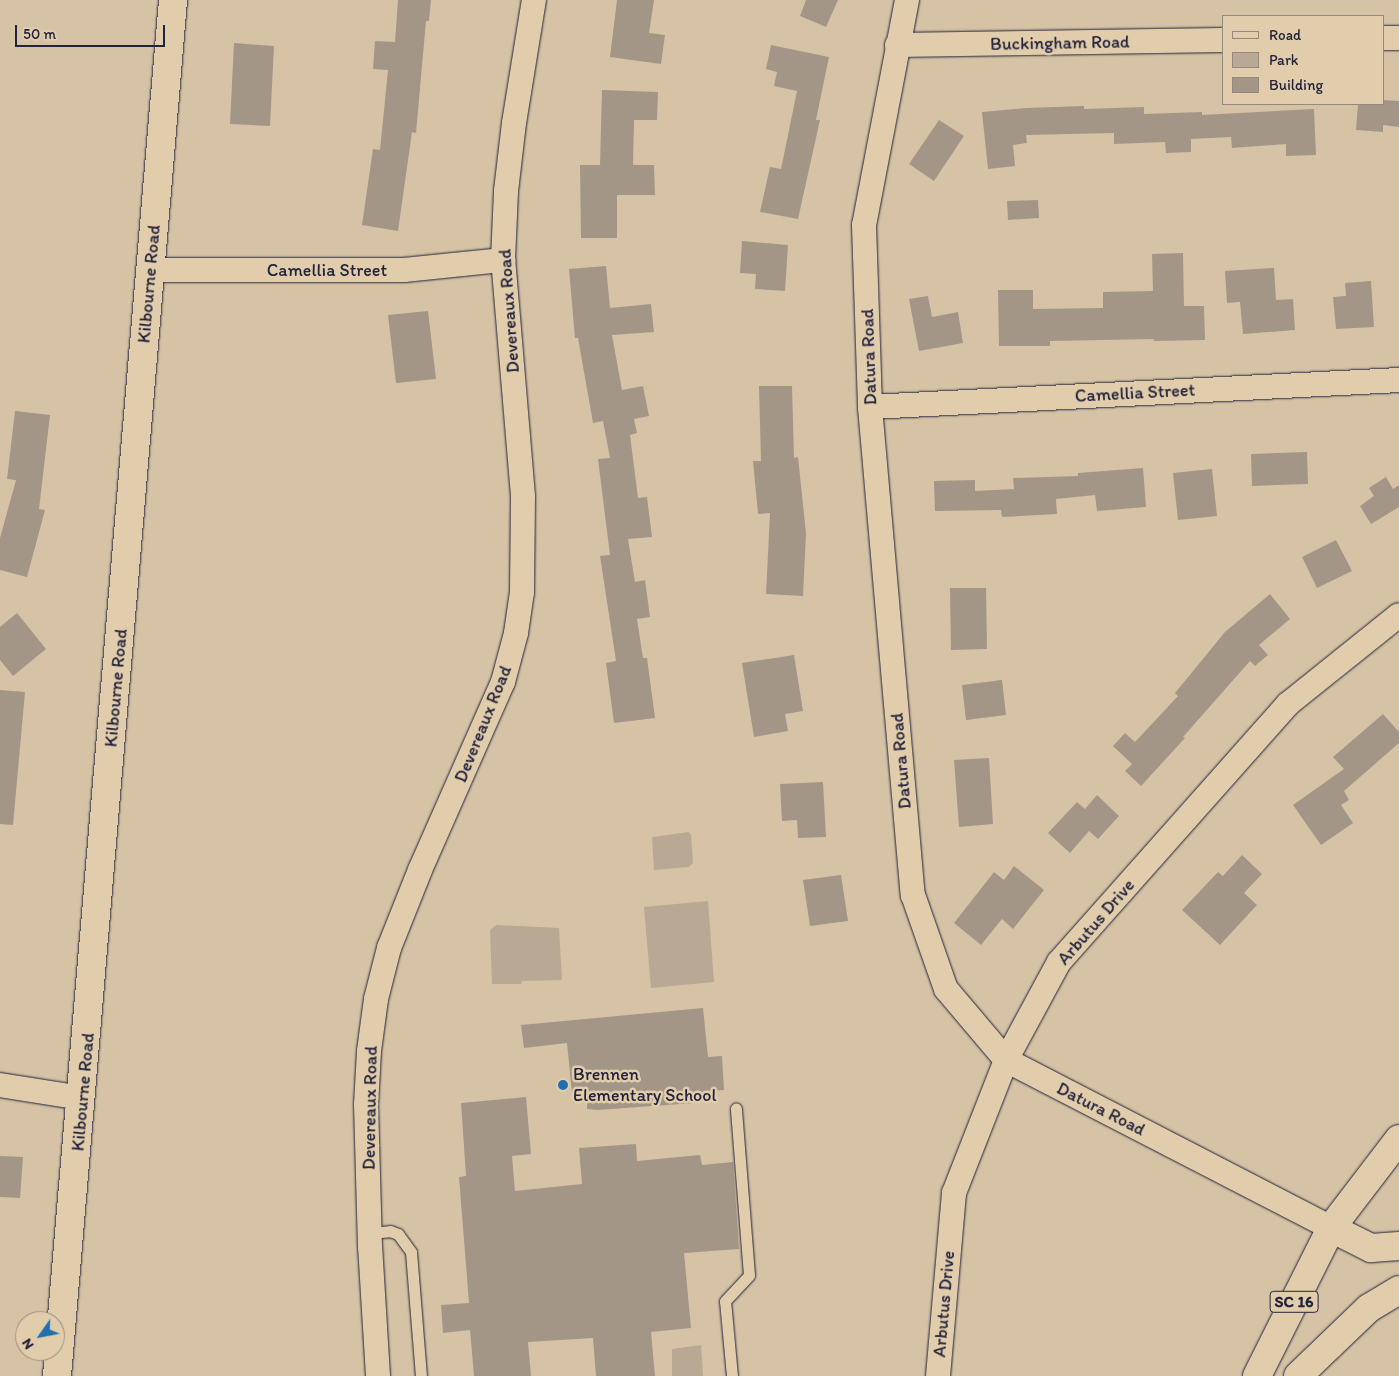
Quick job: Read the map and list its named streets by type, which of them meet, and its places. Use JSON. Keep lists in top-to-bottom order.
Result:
{
  "streets": {
    "street": [
      "Buckingham Road",
      "Camellia Street",
      "Kilbourne Road",
      "Devereaux Road",
      "Datura Road",
      "Arbutus Drive",
      "SC 16"
    ]
  },
  "crossings": [
    ["Buckingham Road", "Datura Road"],
    ["Camellia Street", "Kilbourne Road"],
    ["Camellia Street", "Devereaux Road"],
    ["Camellia Street", "Datura Road"],
    ["Datura Road", "Arbutus Drive"],
    ["Datura Road", "SC 16"]
  ],
  "places": ["Brennen Elementary School"],
  "legend": ["Road", "Park", "Building"],
  "scale_bar": "50 m",
  "north": "bottom left"
}
